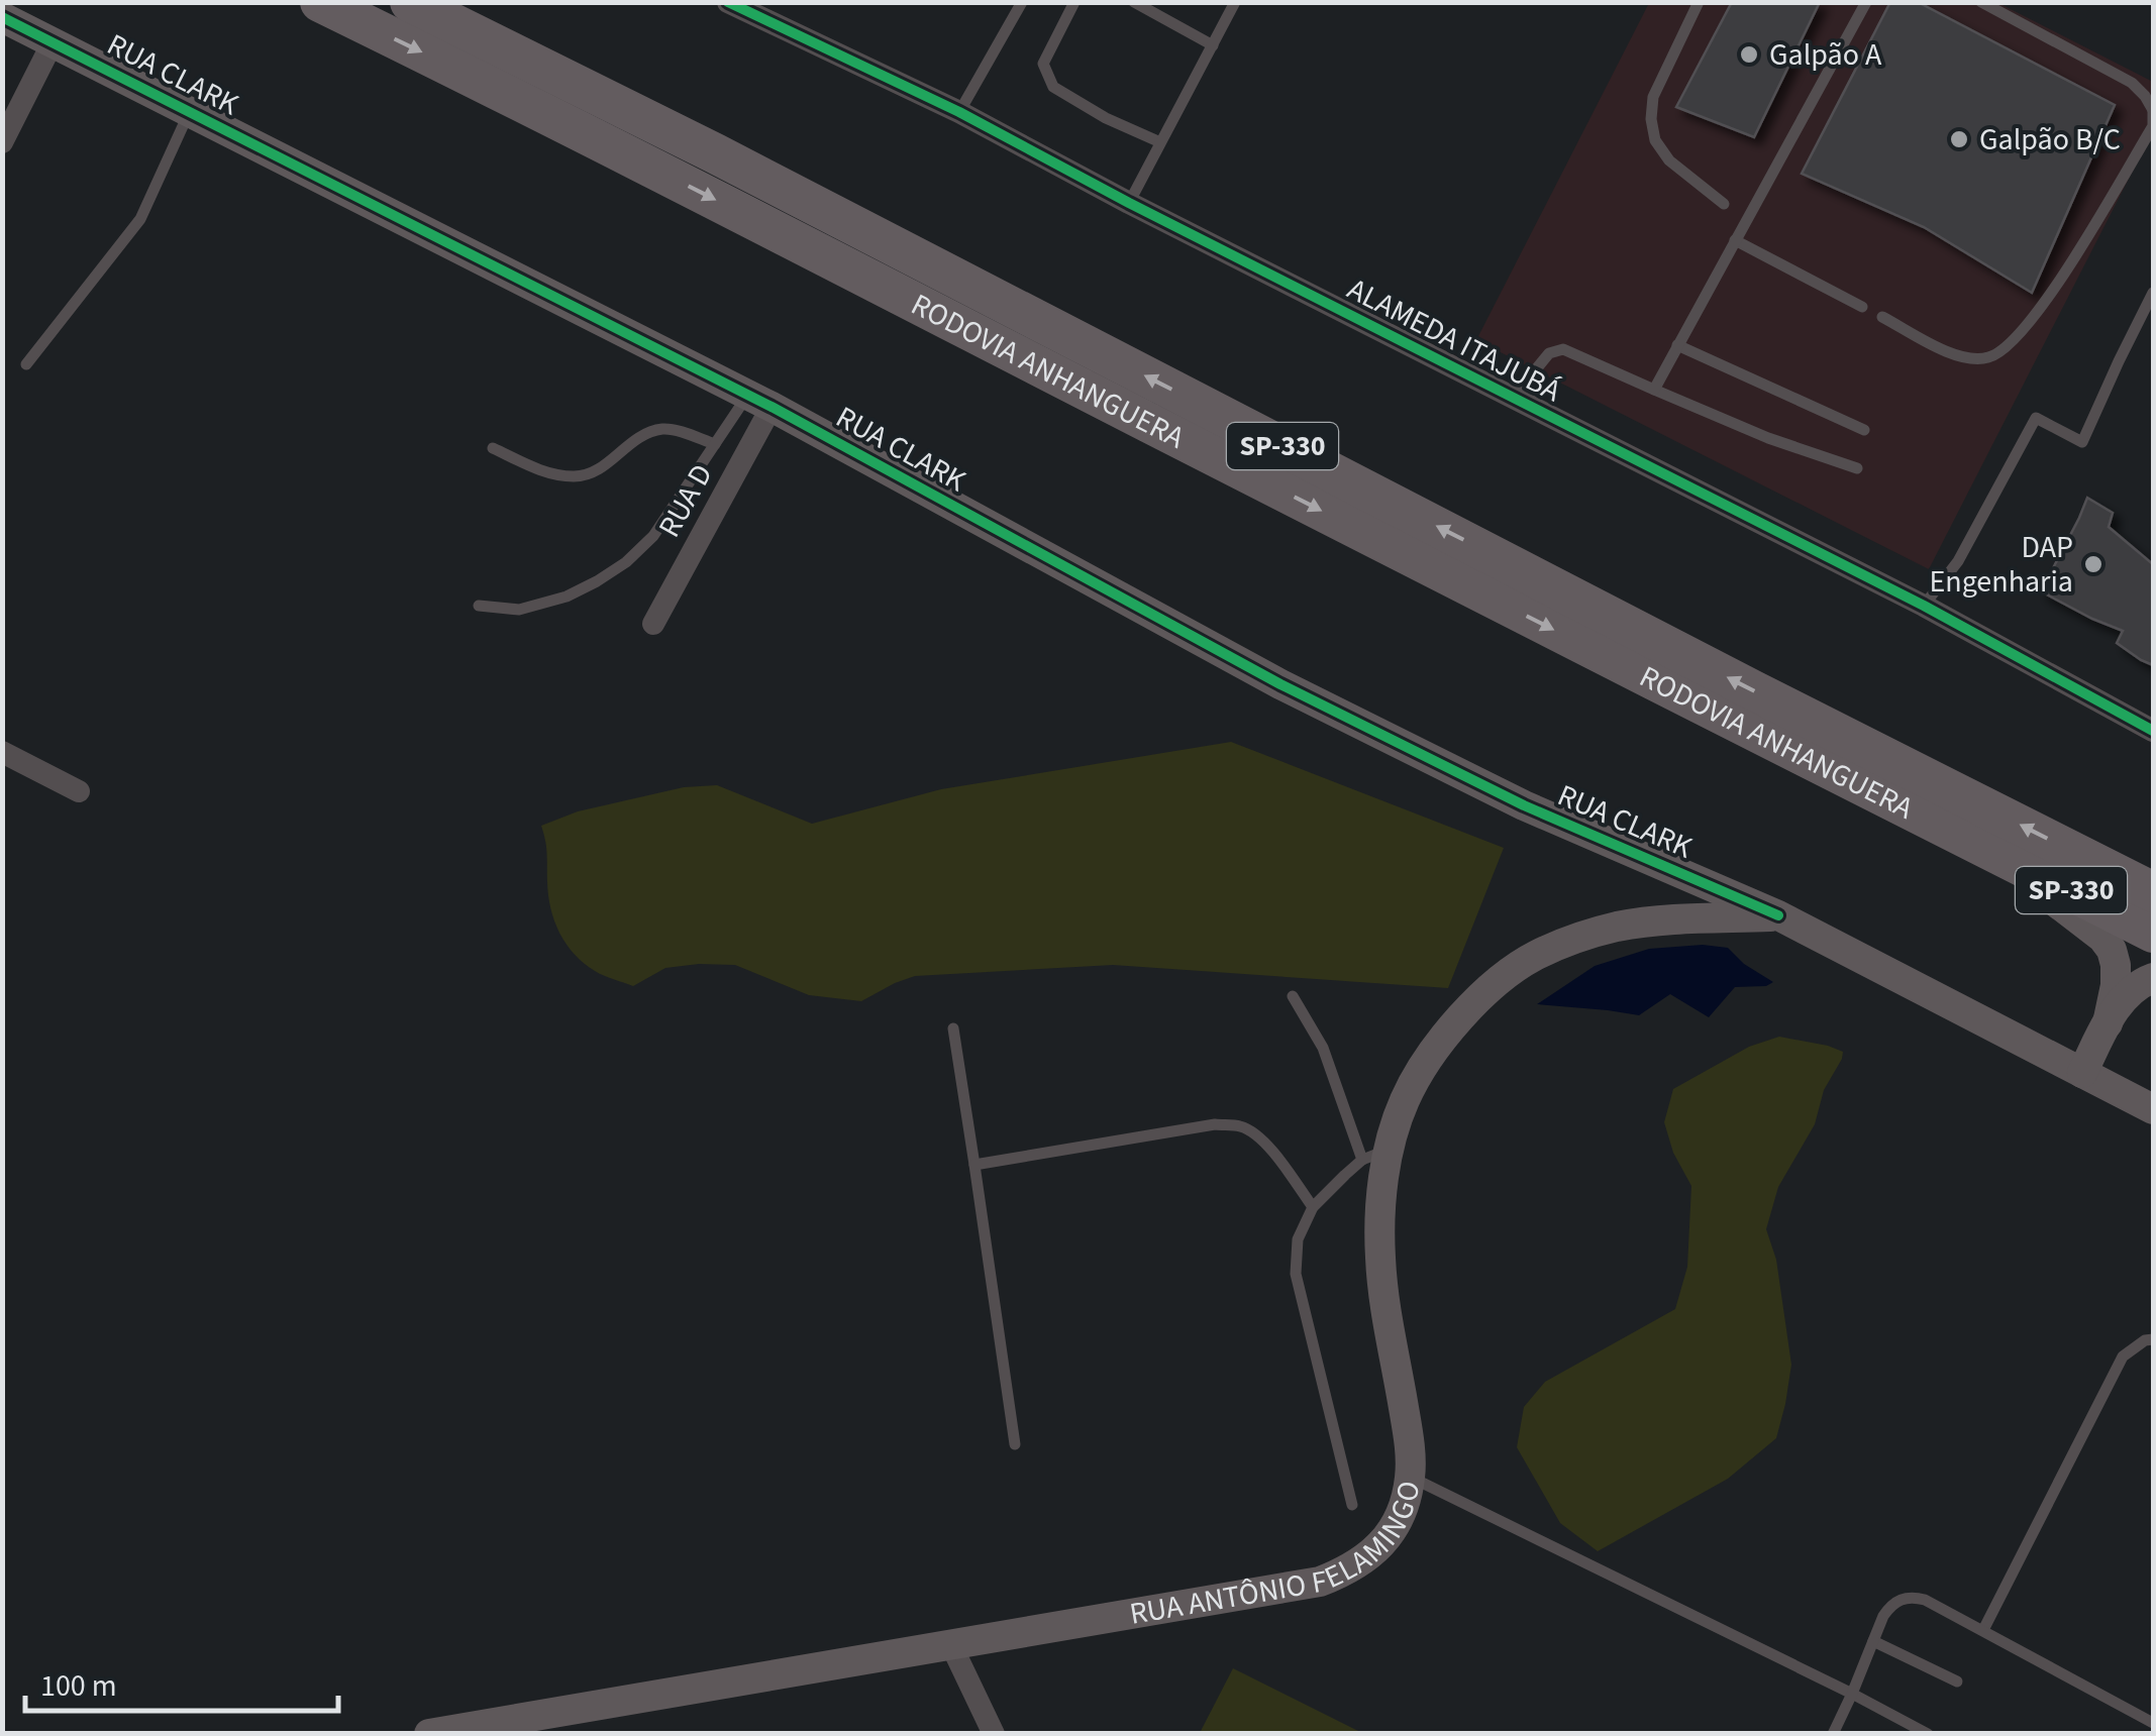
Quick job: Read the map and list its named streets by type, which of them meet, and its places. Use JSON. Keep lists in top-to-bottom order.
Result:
{
  "streets": {
    "highway": ["RODOVIA ANHANGUERA", "SP-330"],
    "main road": ["RUA CLARK", "RUA ANTÔNIO FELAMINGO"],
    "street": ["ALAMEDA ITAJUBÁ", "RUA D"]
  },
  "crossings": [
    ["RUA CLARK", "RUA D"],
    ["RUA CLARK", "RUA ANTÔNIO FELAMINGO"]
  ],
  "places": ["Galpão A", "Galpão B/C", "DAP Engenharia"],
  "scale_bar": "100 m"
}
